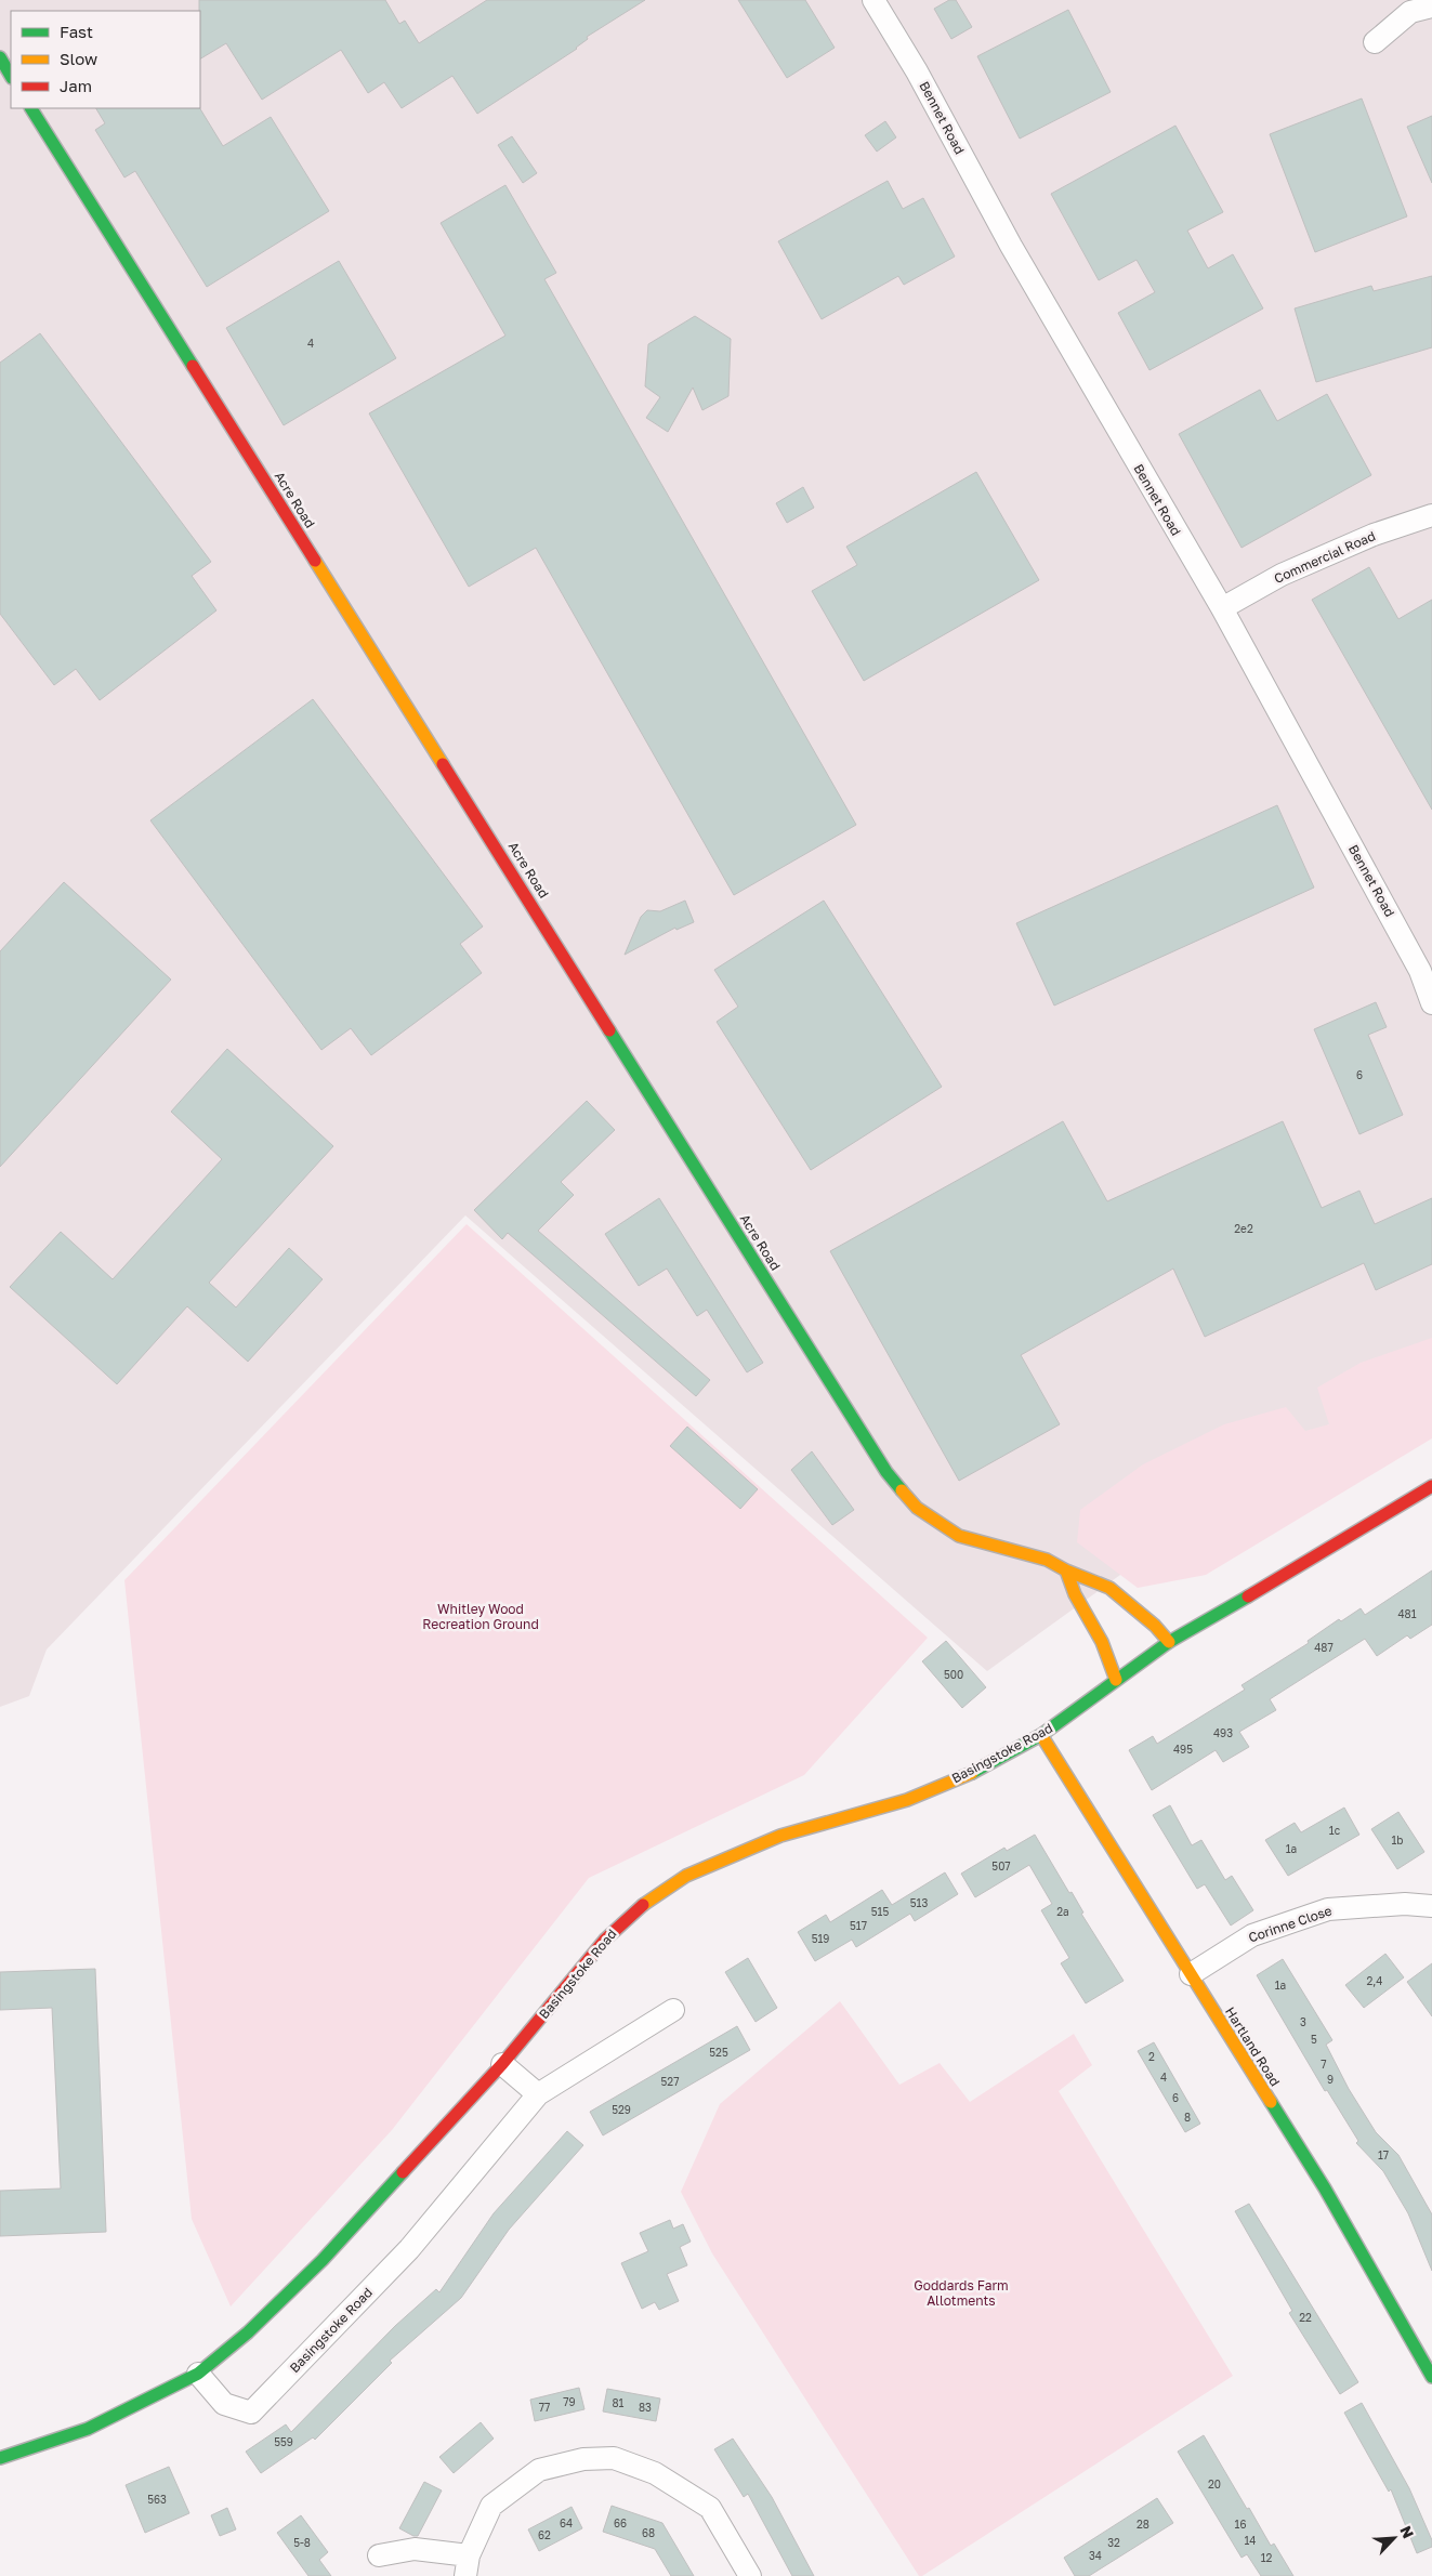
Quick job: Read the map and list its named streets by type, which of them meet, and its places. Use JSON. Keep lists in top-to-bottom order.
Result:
{
  "streets": {
    "street": [
      "Bennet Road",
      "Acre Road",
      "Commercial Road",
      "Basingstoke Road",
      "Corinne Close",
      "Hartland Road"
    ]
  },
  "crossings": [
    ["Bennet Road", "Commercial Road"],
    ["Acre Road", "Basingstoke Road"],
    ["Basingstoke Road", "Hartland Road"],
    ["Corinne Close", "Hartland Road"]
  ],
  "parks": ["Whitley Wood Recreation Ground", "Goddards Farm Allotments"],
  "house_numbers": [
    "4",
    "6",
    "2e2",
    "481",
    "487",
    "500",
    "493",
    "495",
    "1c",
    "1b",
    "1a",
    "507",
    "513",
    "515",
    "2a",
    "517",
    "519",
    "2,4",
    "1a",
    "3",
    "5",
    "525",
    "2",
    "7",
    "4",
    "9",
    "527",
    "6",
    "529",
    "8",
    "17",
    "22",
    "79",
    "81",
    "77",
    "83",
    "559",
    "20",
    "563",
    "64",
    "66",
    "28",
    "16",
    "68",
    "62",
    "14",
    "5-8",
    "32",
    "34",
    "12"
  ],
  "legend": ["Fast", "Slow", "Jam"],
  "north": "top right"
}
